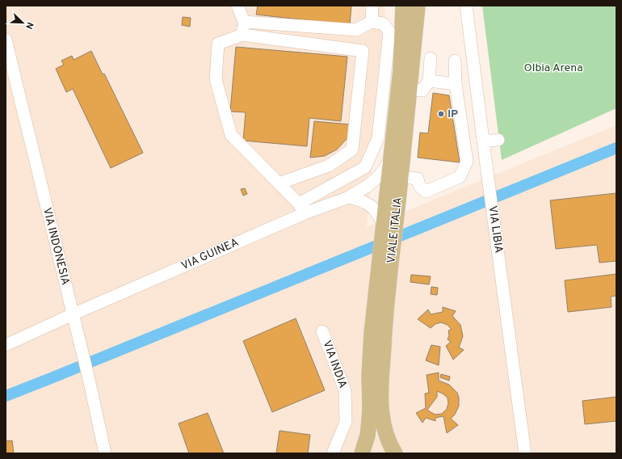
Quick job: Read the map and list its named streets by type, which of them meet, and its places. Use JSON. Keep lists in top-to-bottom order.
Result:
{
  "streets": {
    "main road": ["VIALE ITALIA"],
    "street": [
      "VIA LIBIA",
      "VIA INDONESIA",
      "VIA GUINEA",
      "VIA INDIA"
    ]
  },
  "crossings": [
    ["VIALE ITALIA", "VIA GUINEA"],
    ["VIA INDONESIA", "VIA GUINEA"]
  ],
  "parks": ["Olbia Arena"],
  "places": ["IP"],
  "north": "bottom right"
}
